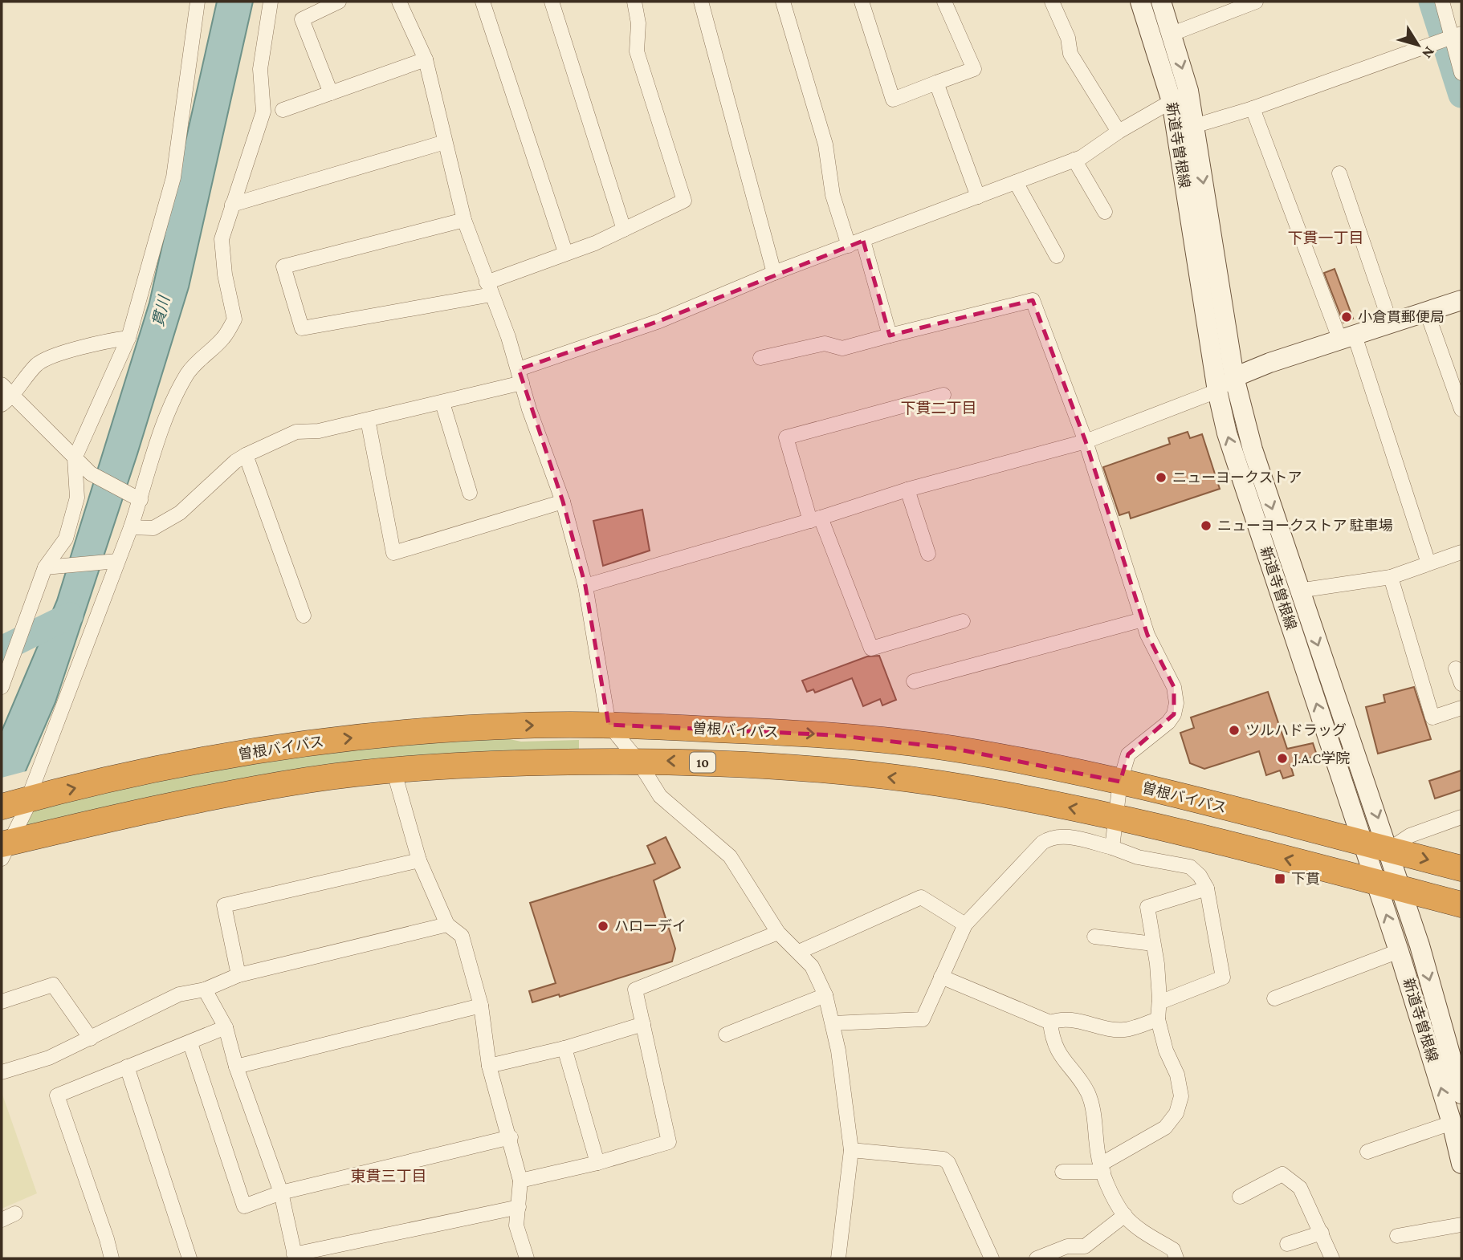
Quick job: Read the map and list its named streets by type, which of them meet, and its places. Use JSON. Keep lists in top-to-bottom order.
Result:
{
  "streets": {
    "highway": ["曽根バイパス", "10"],
    "main road": ["新道寺曽根線"]
  },
  "crossings": [
    ["新道寺曽根線", "曽根バイパス"],
    ["新道寺曽根線", "10"]
  ],
  "districts": ["下貫一丁目", "下貫二丁目", "東貫三丁目"],
  "water": ["貫川"],
  "places": {
    "other": [
      "小倉貫郵便局",
      "ニューヨークストア",
      "ニューヨークストア 駐車場",
      "ツルハドラッグ",
      "J.A.C学院",
      "ハローデイ"
    ],
    "transit": ["下貫"]
  },
  "north": "bottom right"
}
